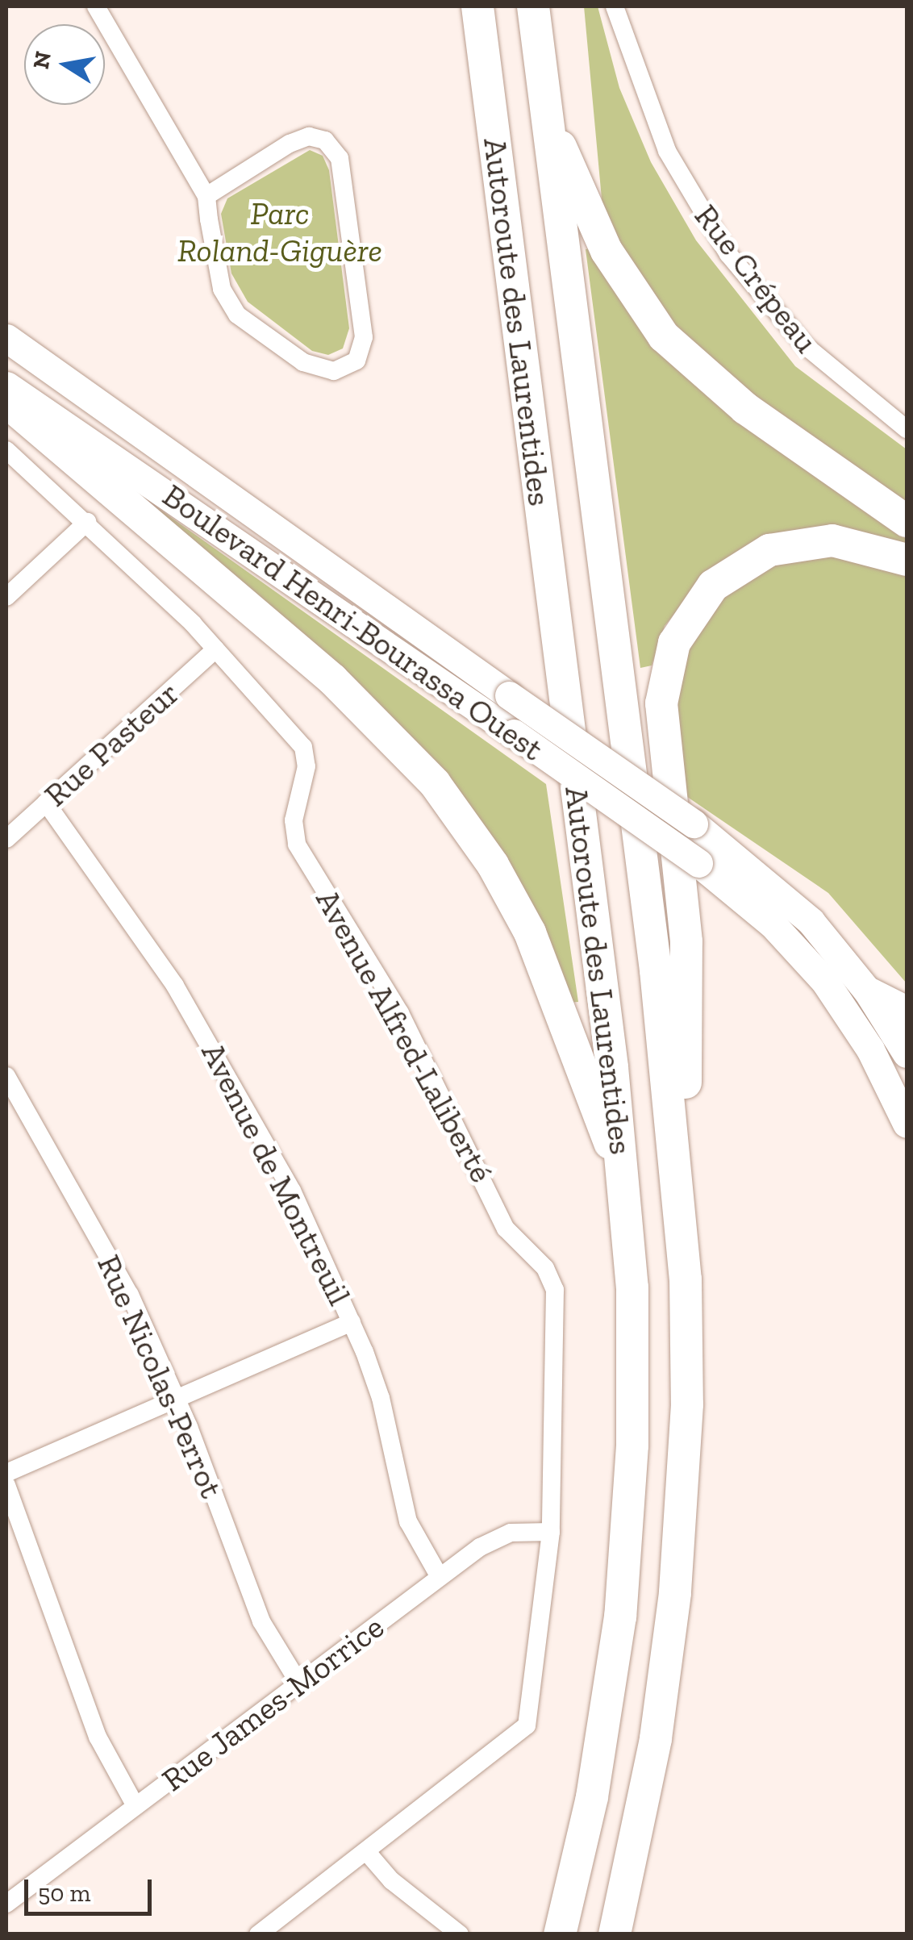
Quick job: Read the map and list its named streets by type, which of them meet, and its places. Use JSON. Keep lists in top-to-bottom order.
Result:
{
  "streets": {
    "highway": ["Autoroute des Laurentides"],
    "main road": ["Boulevard Henri-Bourassa Ouest"],
    "street": [
      "Rue Crépeau",
      "Rue Pasteur",
      "Avenue Alfred-Laliberté",
      "Avenue de Montreuil",
      "Rue Nicolas-Perrot",
      "Rue James-Morrice"
    ]
  },
  "crossings": [
    ["Rue Pasteur", "Avenue Alfred-Laliberté"],
    ["Rue Pasteur", "Avenue de Montreuil"],
    ["Avenue Alfred-Laliberté", "Rue James-Morrice"],
    ["Avenue de Montreuil", "Rue James-Morrice"],
    ["Rue Nicolas-Perrot", "Rue James-Morrice"]
  ],
  "parks": ["Parc Roland-Giguère"],
  "scale_bar": "50 m",
  "north": "left"
}
